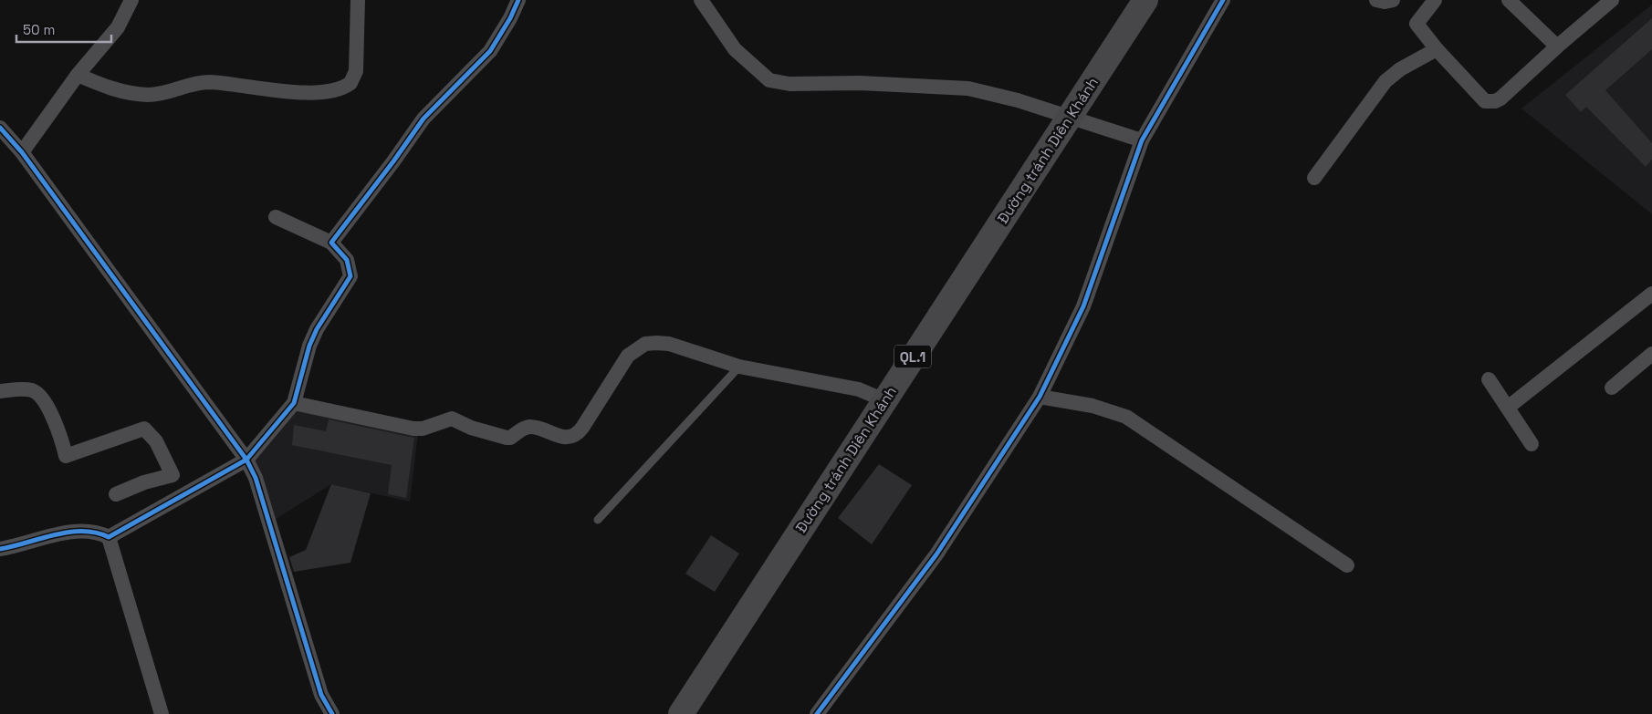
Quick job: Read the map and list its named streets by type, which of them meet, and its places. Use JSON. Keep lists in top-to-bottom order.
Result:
{
  "streets": {
    "highway": ["Đường tránh Diên Khánh", "QL.1"]
  },
  "scale_bar": "50 m"
}
